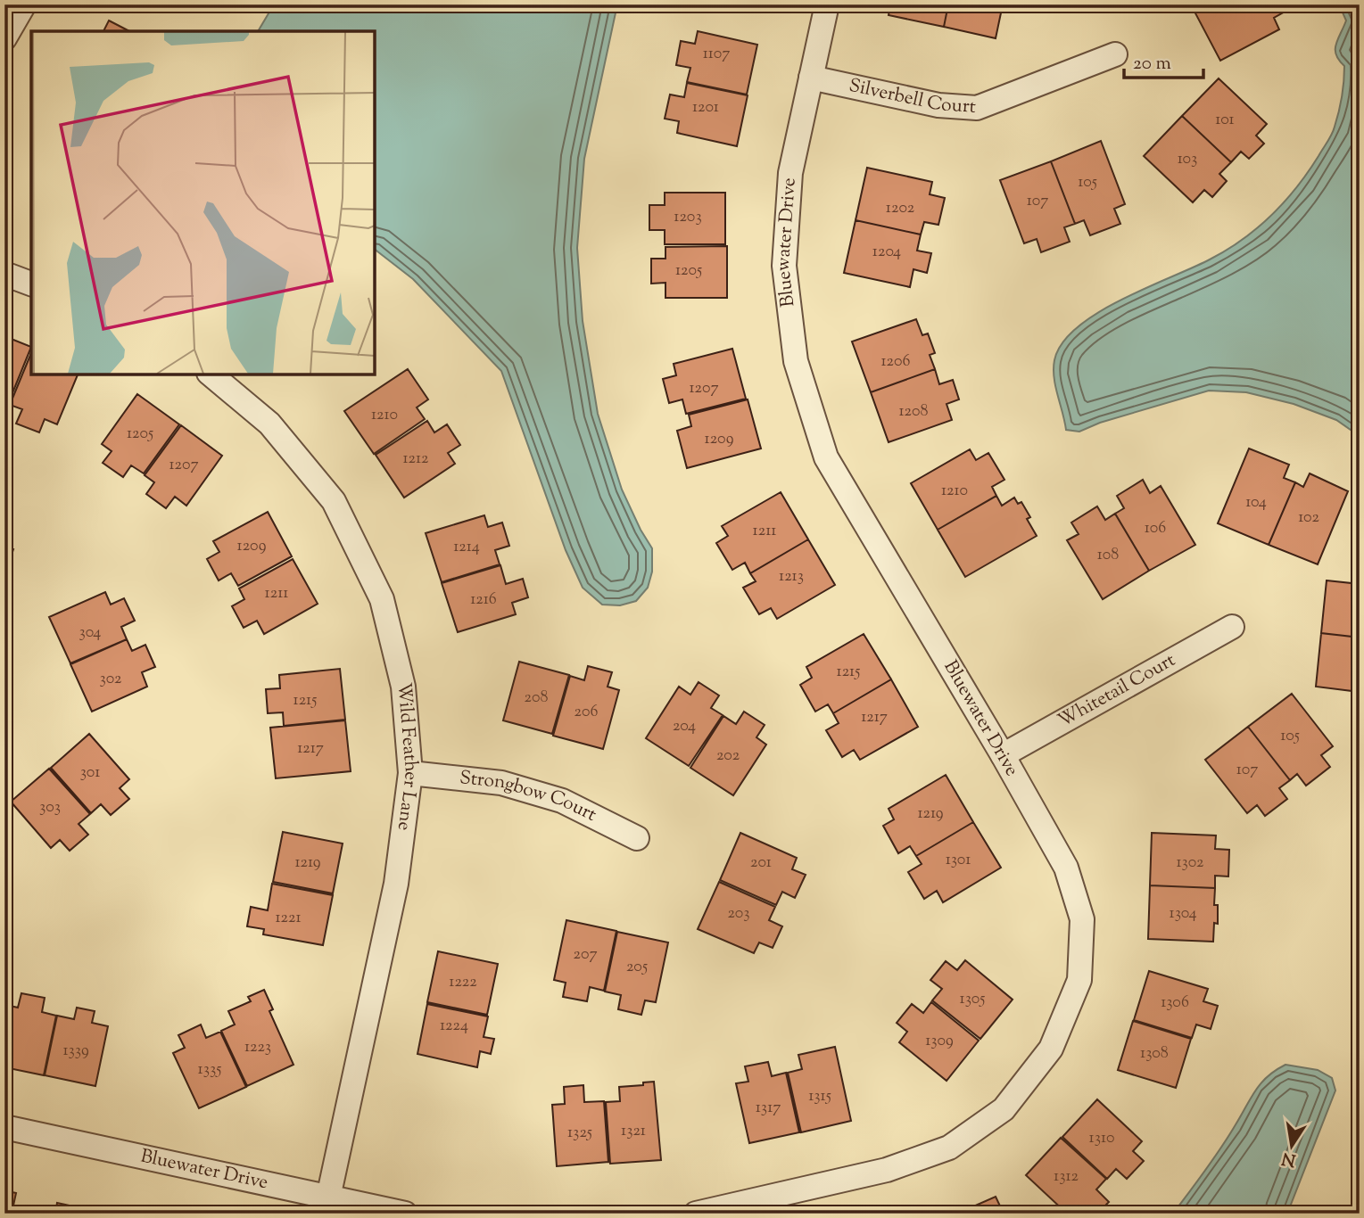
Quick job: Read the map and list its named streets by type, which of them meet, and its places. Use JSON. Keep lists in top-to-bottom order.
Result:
{
  "streets": {
    "street": [
      "Silverbell Court",
      "Bluewater Drive",
      "Whitetail Court",
      "Wild Feather Lane",
      "Strongbow Court"
    ]
  },
  "crossings": [
    ["Silverbell Court", "Bluewater Drive"],
    ["Bluewater Drive", "Whitetail Court"],
    ["Bluewater Drive", "Wild Feather Lane"],
    ["Wild Feather Lane", "Strongbow Court"]
  ],
  "house_numbers": [
    "1107",
    "1201",
    "101",
    "103",
    "105",
    "107",
    "1202",
    "1203",
    "1204",
    "1205",
    "1206",
    "1207",
    "1208",
    "1210",
    "1205",
    "1209",
    "1212",
    "1207",
    "1210",
    "104",
    "102",
    "106",
    "1211",
    "1209",
    "1214",
    "108",
    "1213",
    "1211",
    "1216",
    "304",
    "1215",
    "302",
    "208",
    "1215",
    "206",
    "1217",
    "204",
    "105",
    "1217",
    "202",
    "107",
    "301",
    "303",
    "1219",
    "1301",
    "1219",
    "201",
    "1302",
    "203",
    "1304",
    "1221",
    "207",
    "205",
    "1222",
    "1305",
    "1306",
    "1224",
    "1309",
    "1223",
    "1339",
    "1308",
    "1335",
    "1315",
    "1317",
    "1321",
    "1325",
    "1310",
    "1312"
  ],
  "scale_bar": "20 m",
  "north": "bottom"
}
